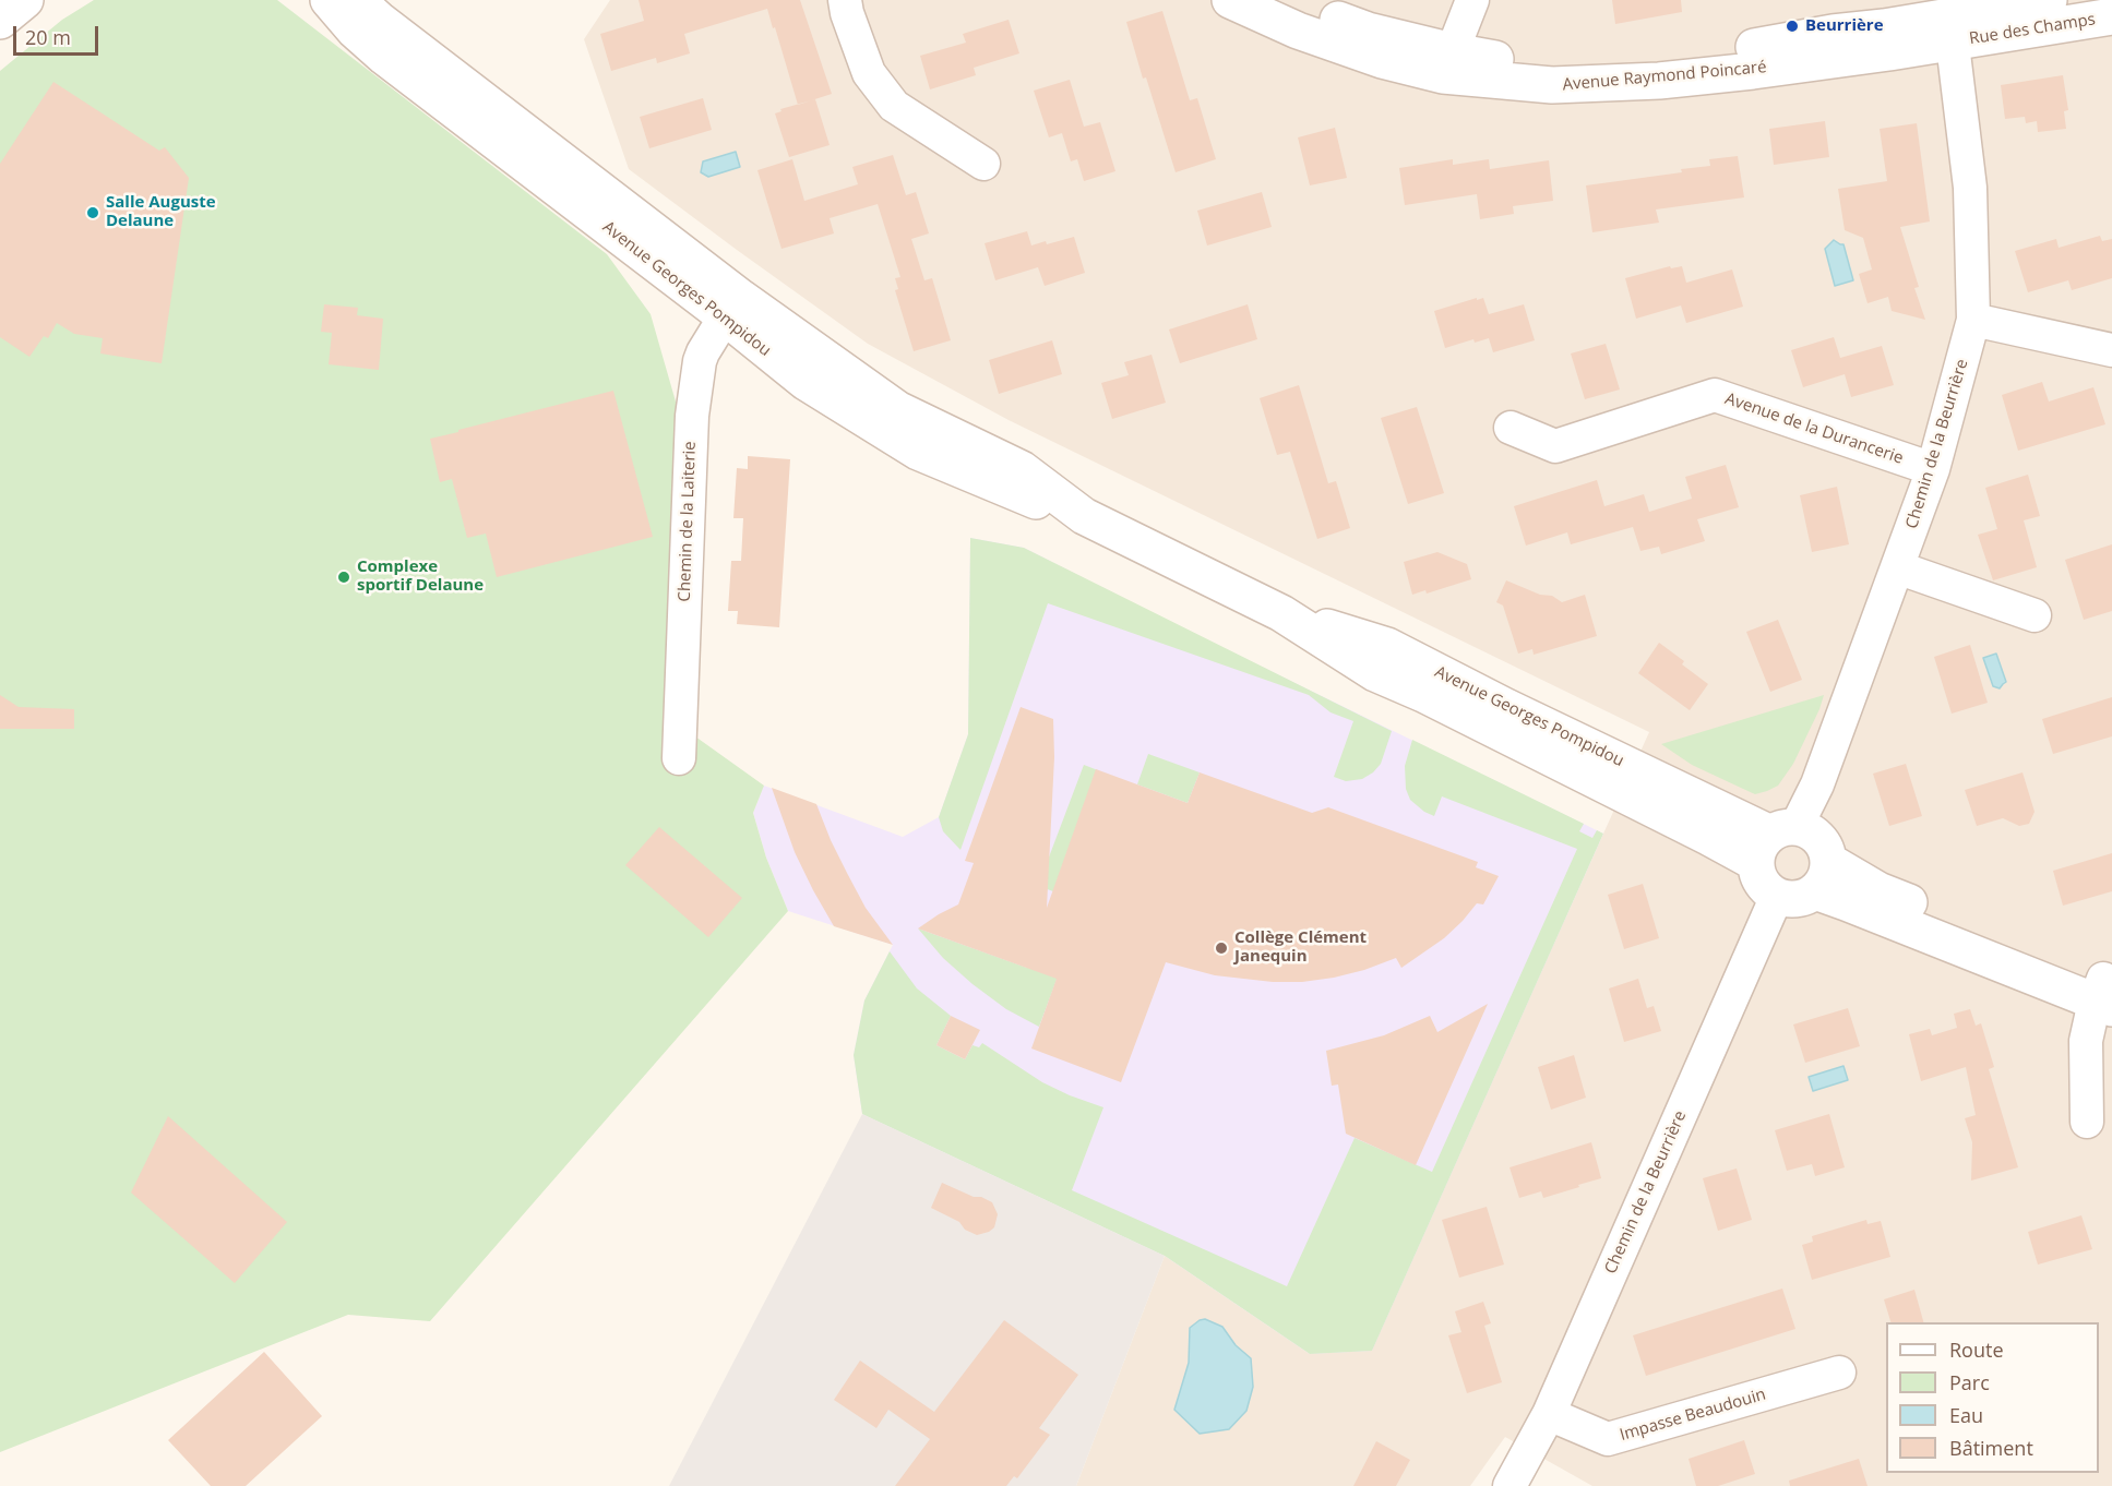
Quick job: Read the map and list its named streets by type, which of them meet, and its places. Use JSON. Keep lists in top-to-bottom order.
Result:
{
  "streets": {
    "street": [
      "Rue des Champs",
      "Avenue Raymond Poincaré",
      "Avenue Georges Pompidou",
      "Avenue de la Durancerie",
      "Chemin de la Beurrière",
      "Chemin de la Laiterie",
      "Impasse Beaudouin"
    ]
  },
  "crossings": [
    ["Rue des Champs", "Avenue Raymond Poincaré"],
    ["Rue des Champs", "Chemin de la Beurrière"],
    ["Avenue Raymond Poincaré", "Chemin de la Beurrière"],
    ["Avenue Georges Pompidou", "Chemin de la Beurrière"],
    ["Avenue Georges Pompidou", "Chemin de la Laiterie"],
    ["Avenue de la Durancerie", "Chemin de la Beurrière"],
    ["Chemin de la Beurrière", "Impasse Beaudouin"]
  ],
  "places": [
    "Beurrière",
    "Salle Auguste Delaune",
    "Complexe sportif Delaune",
    "Collège Clément Janequin"
  ],
  "legend": [
    "Route",
    "Parc",
    "Eau",
    "Bâtiment"
  ],
  "scale_bar": "20 m"
}
